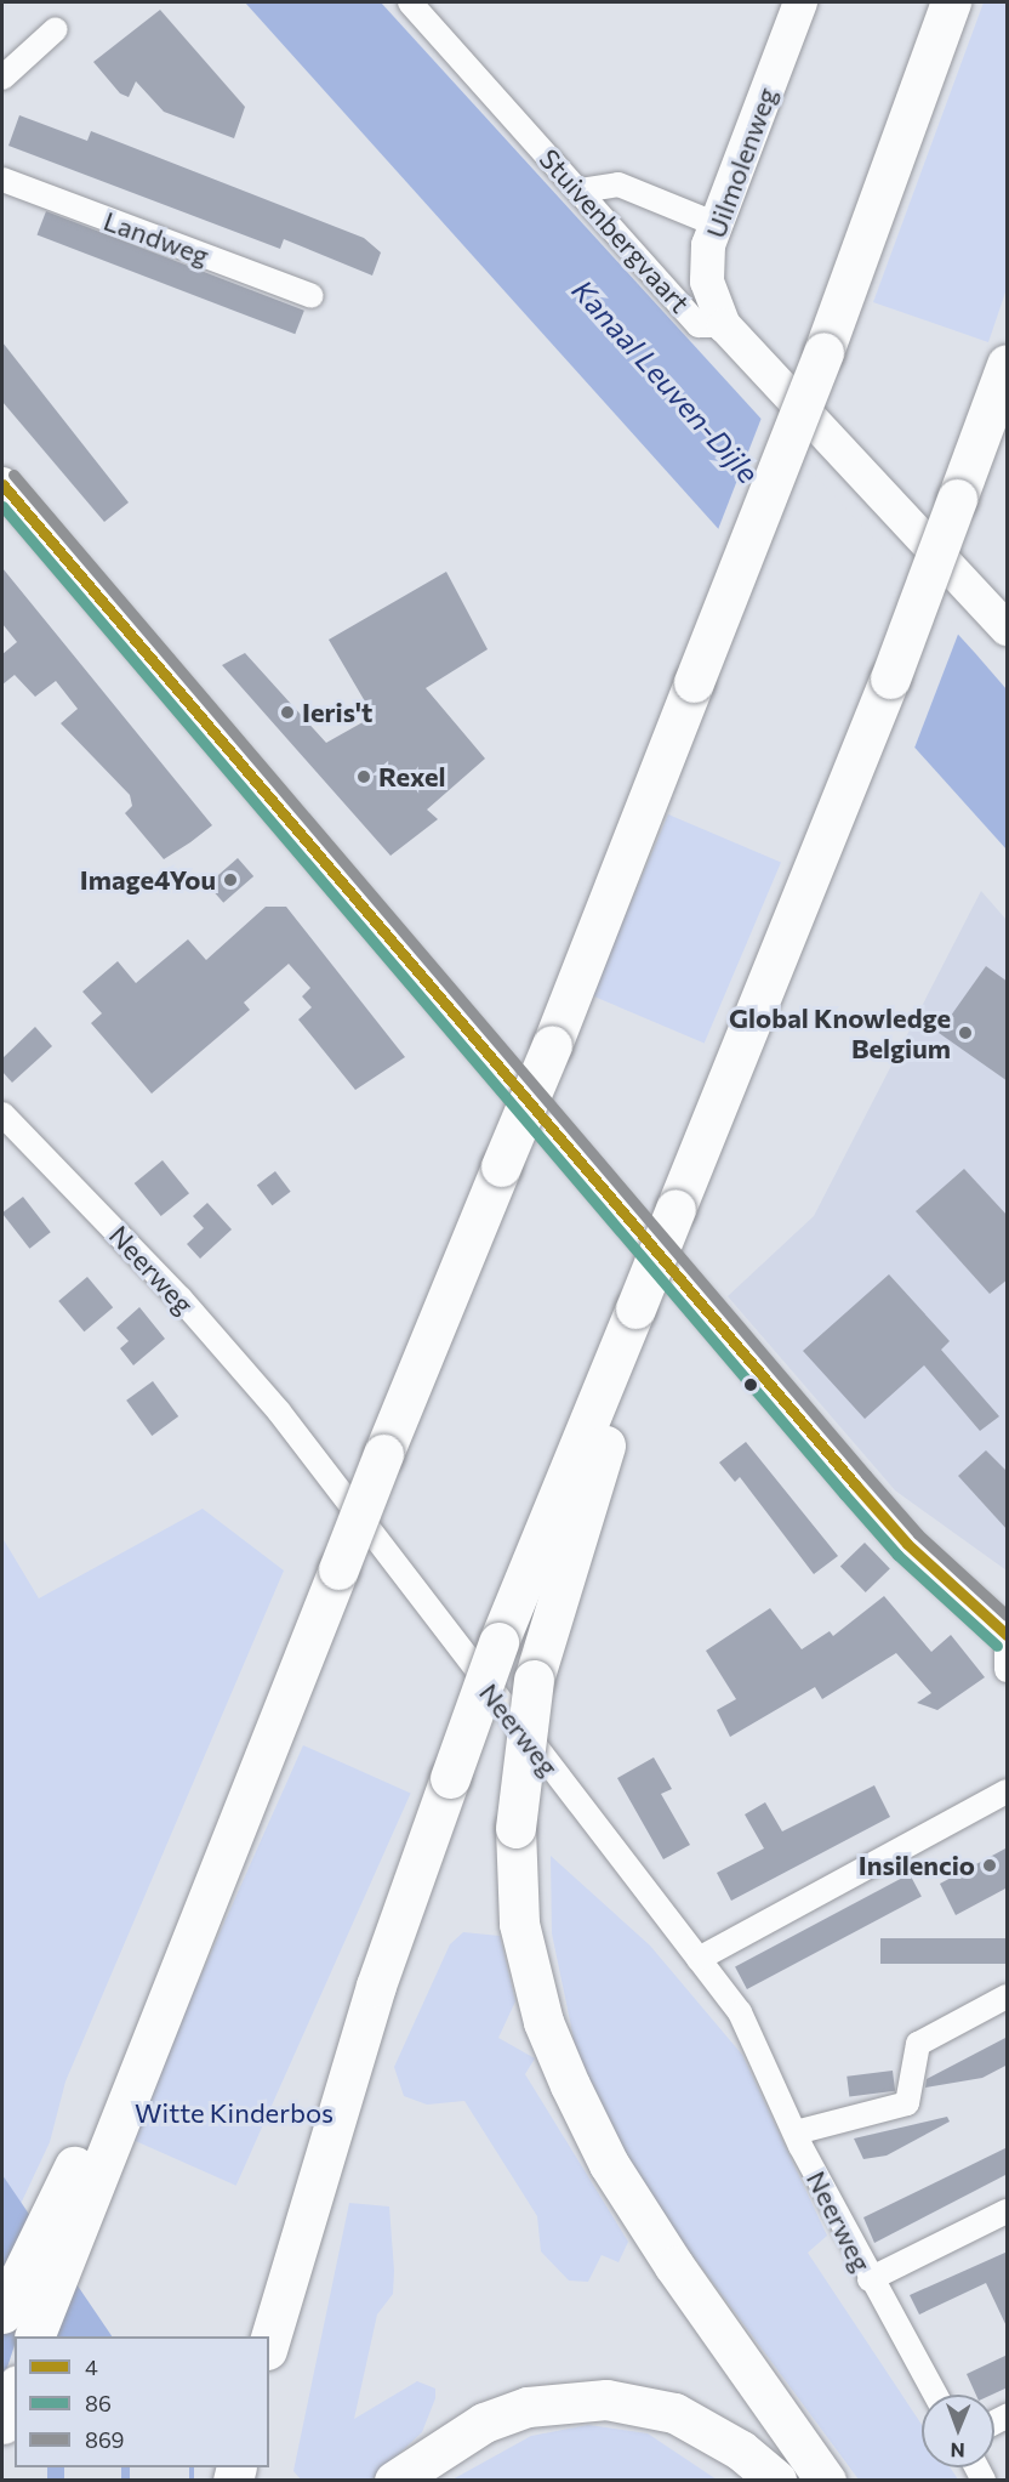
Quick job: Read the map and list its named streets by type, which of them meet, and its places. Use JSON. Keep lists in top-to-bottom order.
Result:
{
  "streets": {
    "main road": ["Uilmolenweg", "Stuivenbergvaart"],
    "street": ["Landweg", "Neerweg"]
  },
  "crossings": [
    ["Uilmolenweg", "Stuivenbergvaart"]
  ],
  "water": ["Kanaal Leuven-Dijle"],
  "parks": ["Witte Kinderbos"],
  "places": [
    "Ieris't",
    "Rexel",
    "Image4You",
    "Global Knowledge Belgium",
    "Insilencio"
  ],
  "lines": ["transit line 869", "transit line 4", "transit line 86"],
  "legend": ["4", "86", "869"],
  "north": "bottom"
}
